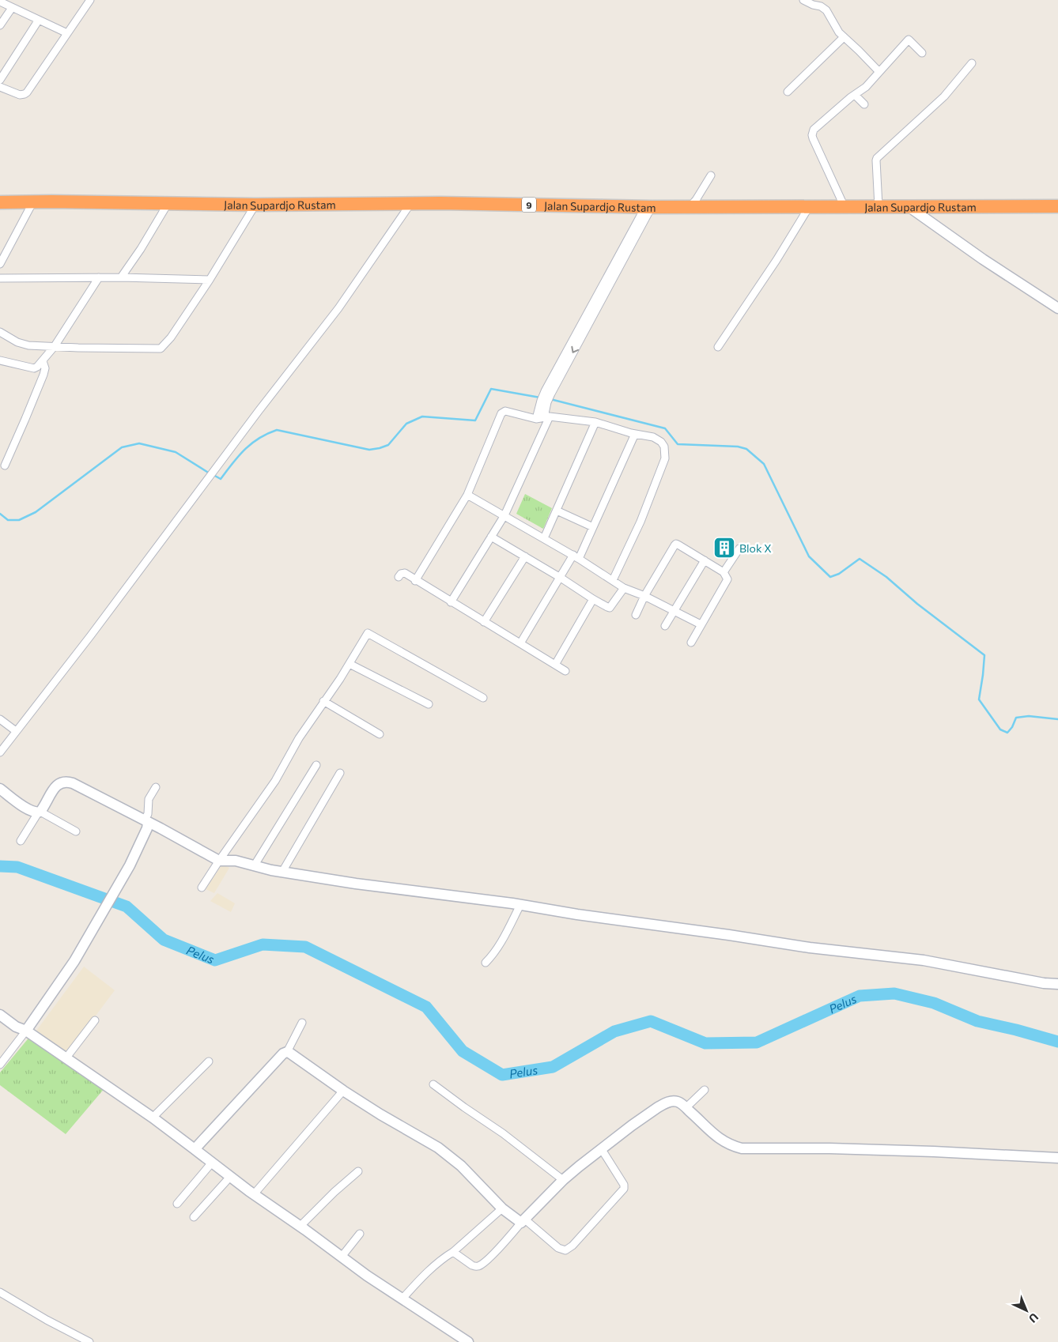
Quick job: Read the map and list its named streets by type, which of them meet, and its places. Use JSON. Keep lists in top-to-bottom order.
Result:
{
  "streets": {
    "highway": ["Jalan Supardjo Rustam", "9"]
  },
  "water": ["Pelus"],
  "places": {
    "building": ["Blok X"]
  },
  "north": "bottom right"
}
